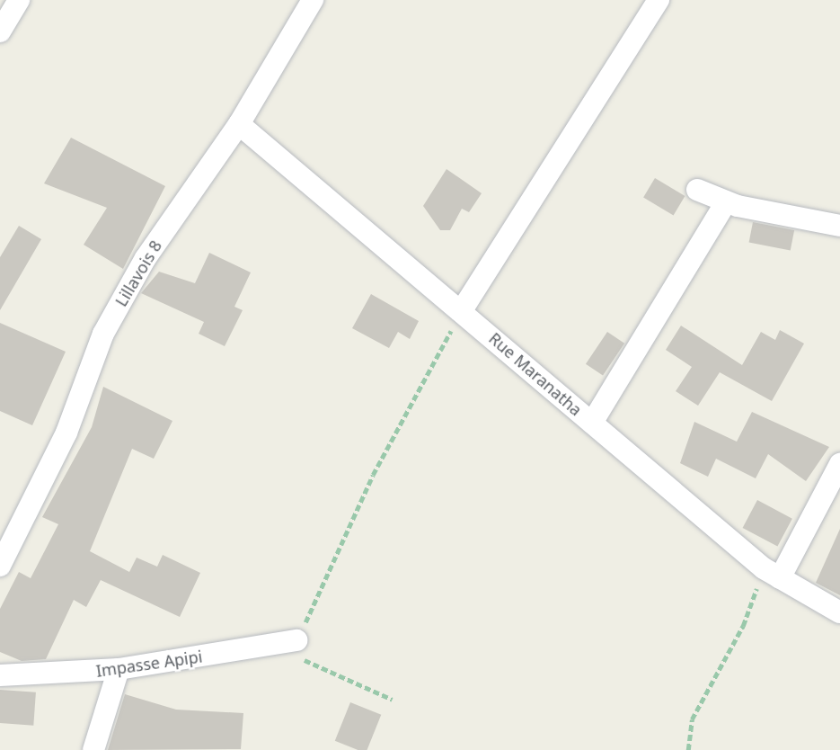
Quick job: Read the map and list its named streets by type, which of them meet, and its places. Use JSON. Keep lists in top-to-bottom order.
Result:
{
  "streets": {
    "street": ["Lillavois 8", "Rue Maranatha", "Impasse Apipi"]
  },
  "crossings": [
    ["Lillavois 8", "Rue Maranatha"]
  ]
}
